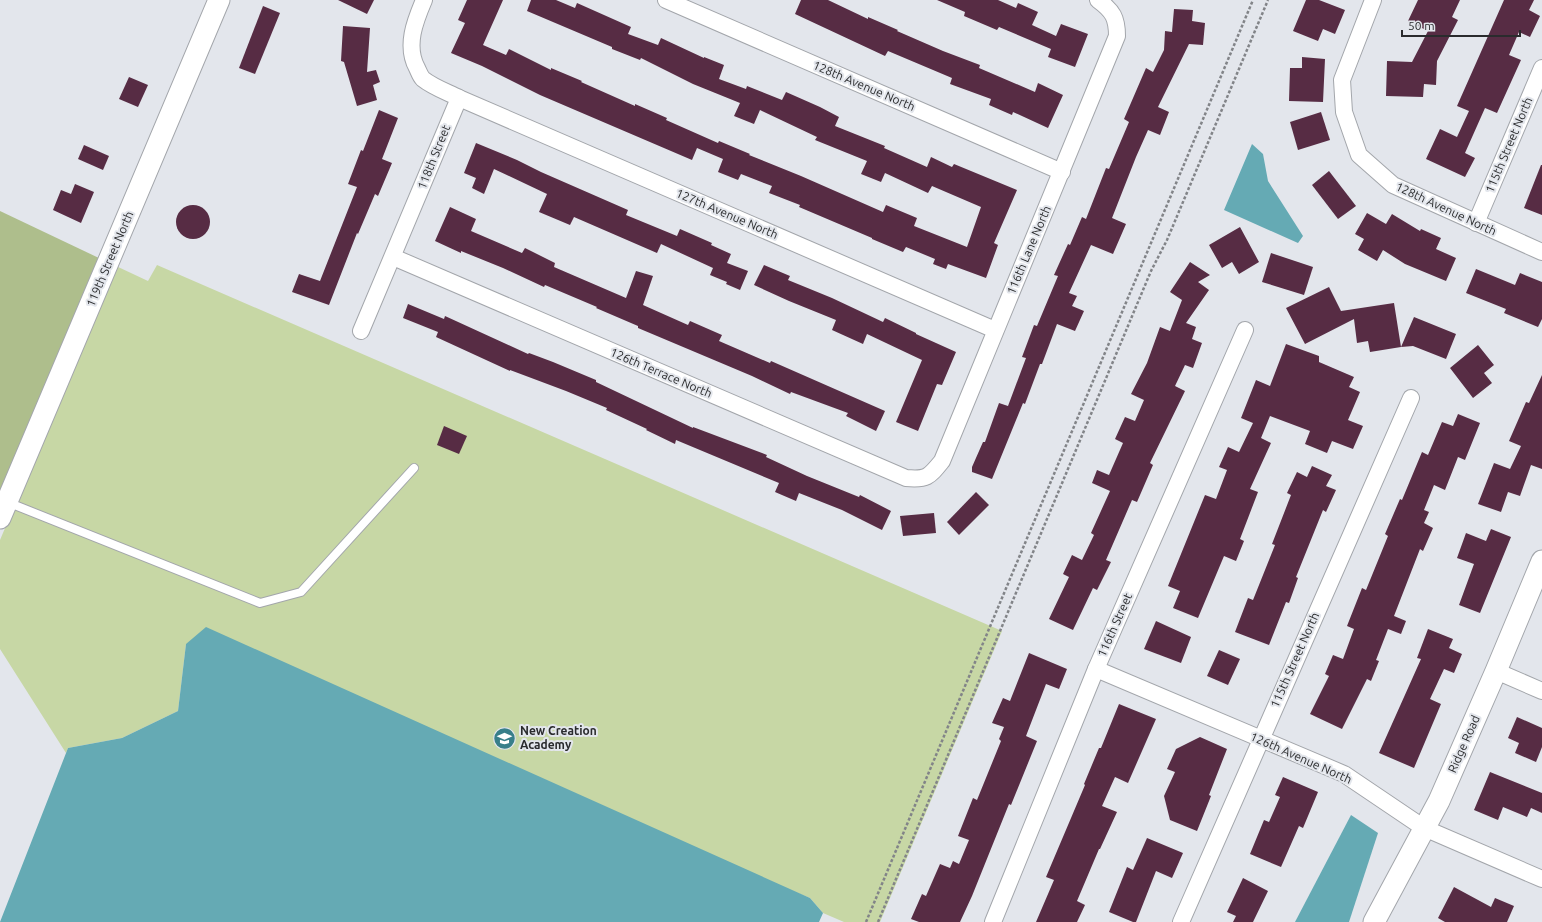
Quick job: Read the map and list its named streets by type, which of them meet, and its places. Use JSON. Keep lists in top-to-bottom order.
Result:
{
  "streets": {
    "street": [
      "128th Avenue North",
      "115th Street North",
      "118th Street",
      "127th Avenue North",
      "116th Lane North",
      "119th Street North",
      "126th Terrace North",
      "116th Street",
      "Ridge Road",
      "126th Avenue North"
    ]
  },
  "crossings": [
    ["128th Avenue North", "115th Street North"],
    ["128th Avenue North", "116th Lane North"],
    ["115th Street North", "126th Avenue North"],
    ["118th Street", "127th Avenue North"],
    ["118th Street", "126th Terrace North"],
    ["127th Avenue North", "116th Lane North"],
    ["116th Lane North", "126th Terrace North"],
    ["116th Street", "126th Avenue North"],
    ["Ridge Road", "126th Avenue North"]
  ],
  "places": {
    "school or university": ["New Creation Academy"]
  },
  "scale_bar": "50 m"
}
